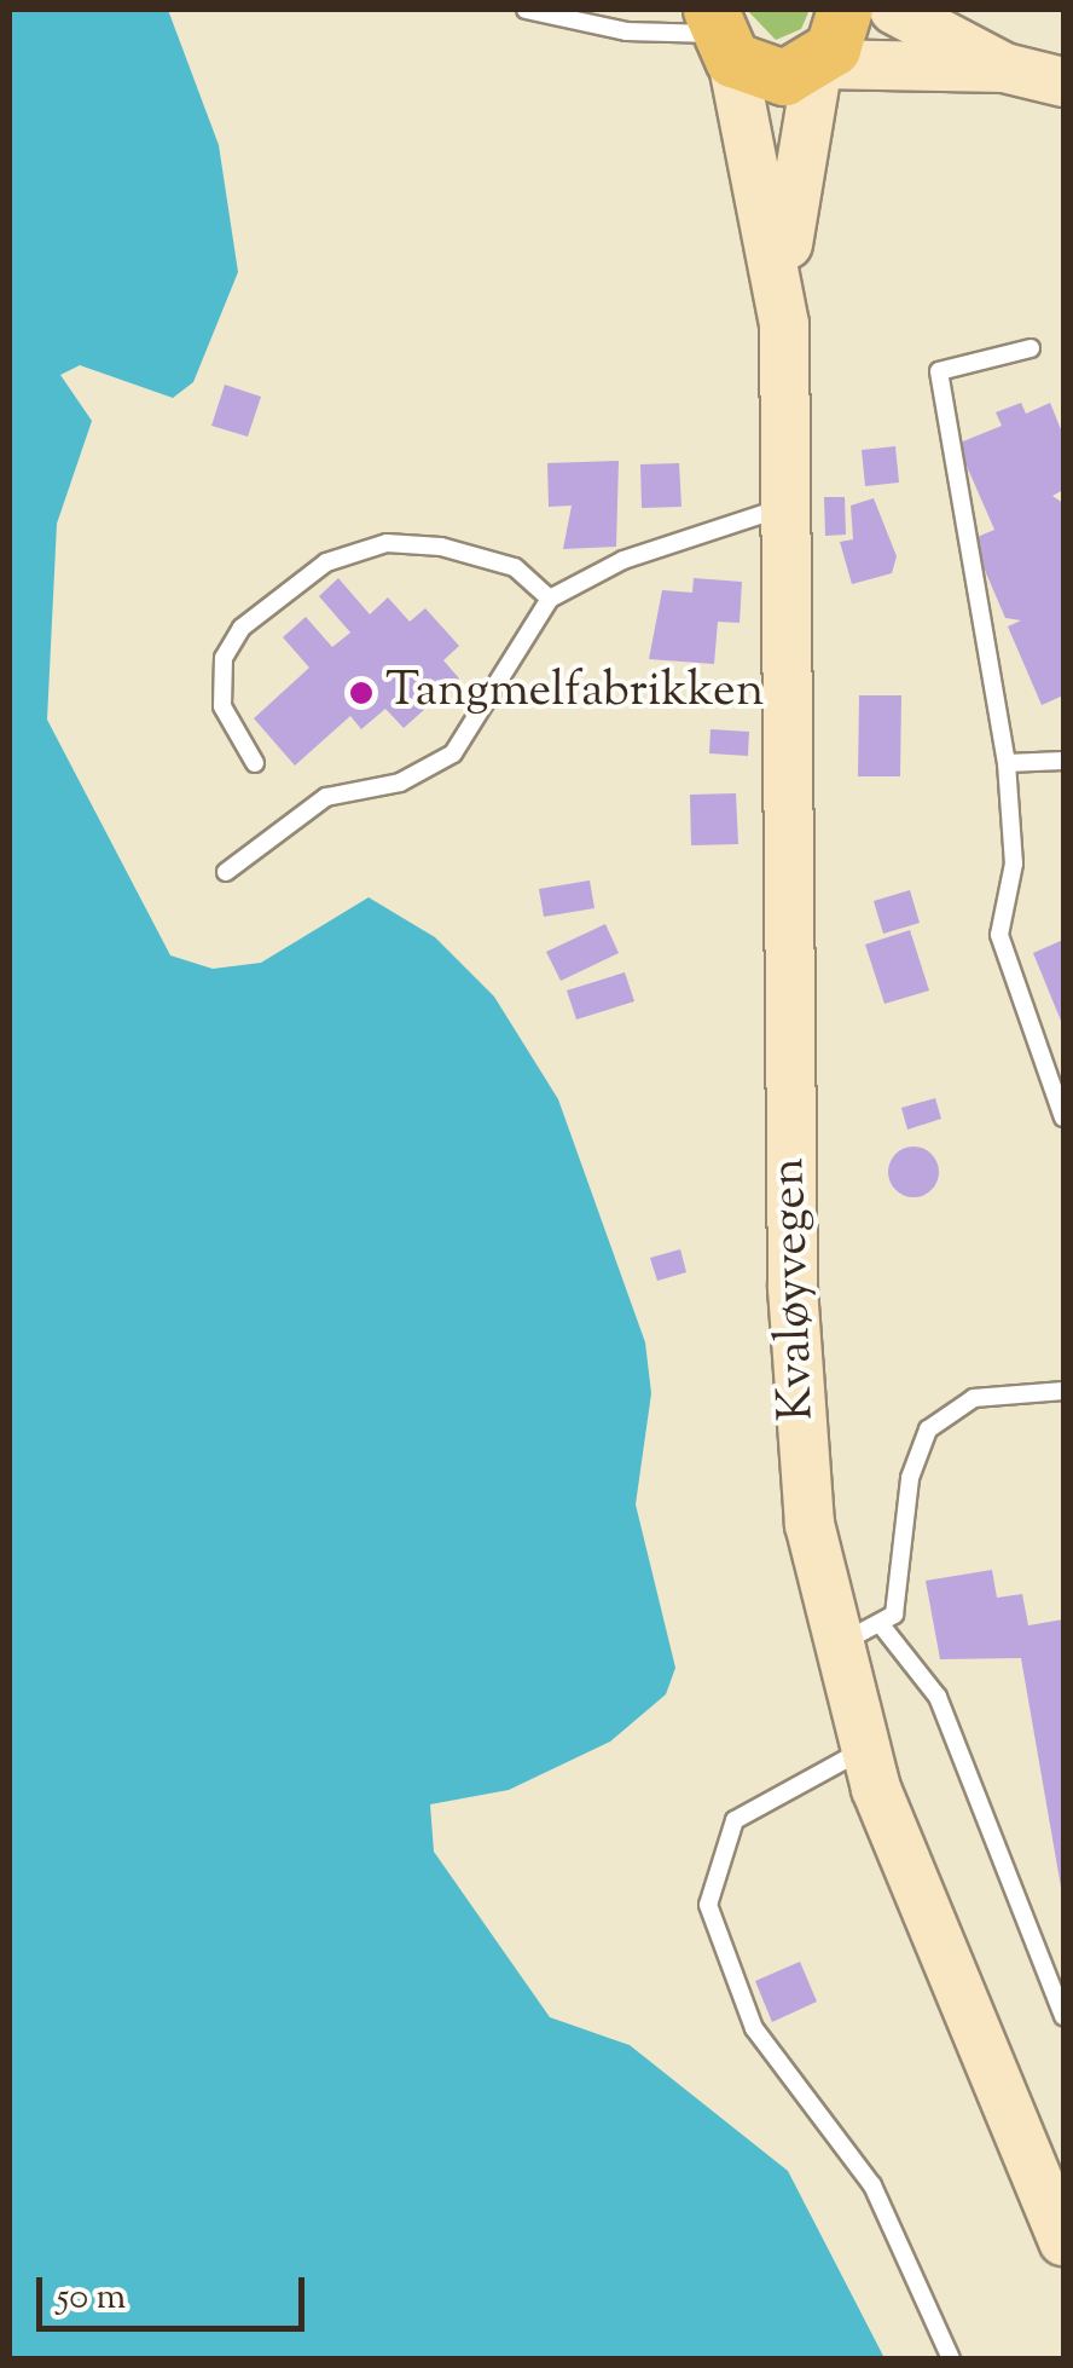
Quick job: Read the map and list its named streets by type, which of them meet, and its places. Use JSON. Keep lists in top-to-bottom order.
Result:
{
  "streets": {
    "street": ["Kvaløyvegen"]
  },
  "places": ["Tangmelfabrikken"],
  "scale_bar": "50 m"
}
